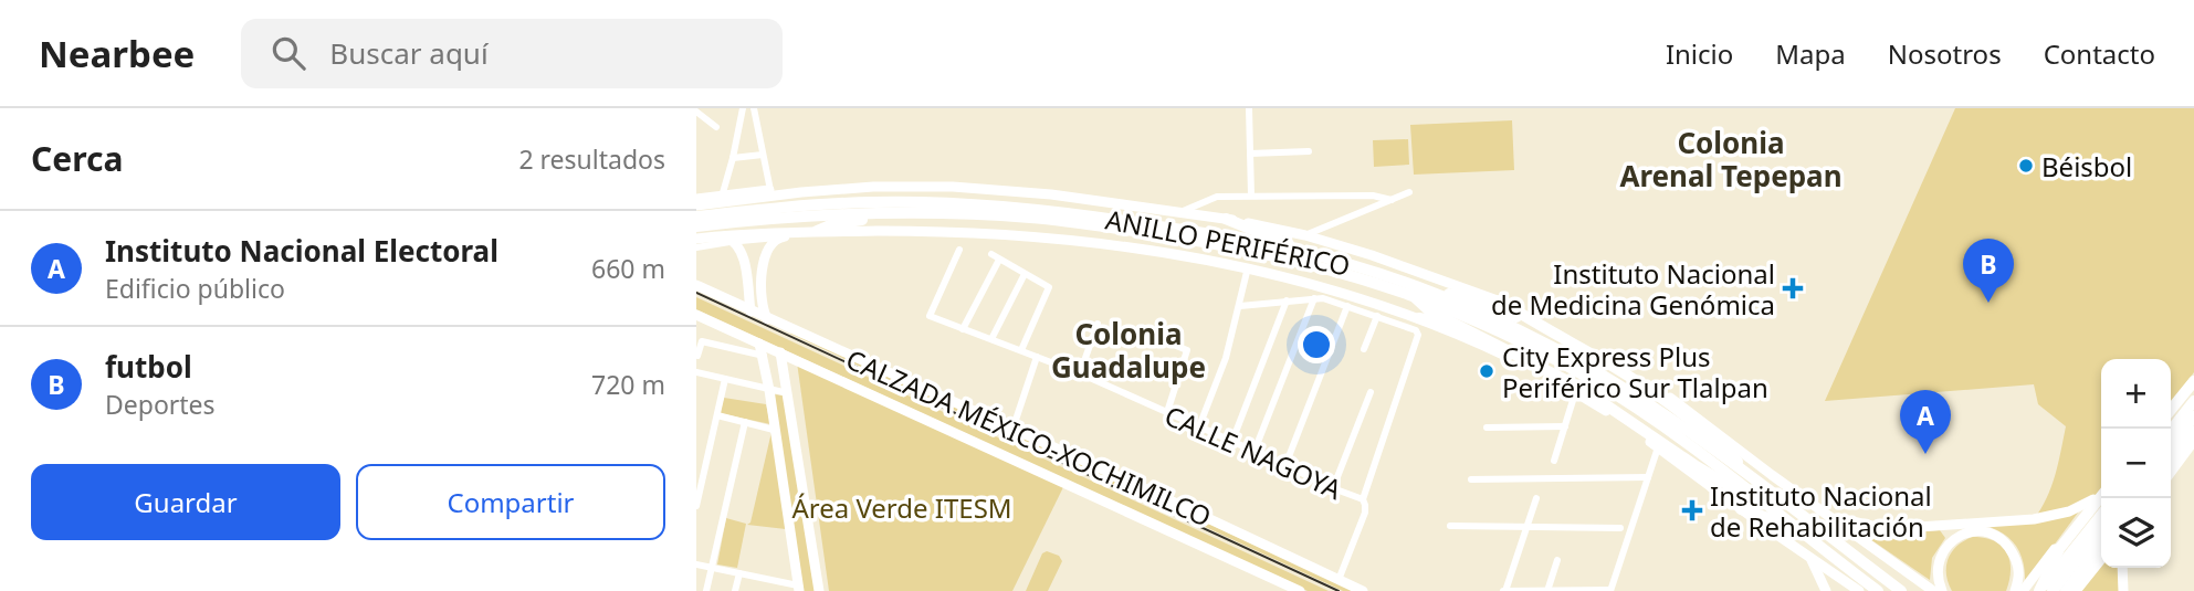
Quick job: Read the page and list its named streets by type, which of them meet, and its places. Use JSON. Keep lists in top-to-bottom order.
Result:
{
  "streets": {
    "highway": ["ANILLO PERIFÉRICO"],
    "main road": ["CALZADA MÉXICO-XOCHIMILCO"],
    "street": ["CALLE NAGOYA"]
  },
  "districts": ["Colonia Arenal Tepepan", "Colonia Guadalupe"],
  "parks": ["Área Verde ITESM"],
  "places": {
    "other": ["Béisbol", "City Express Plus Periférico Sur Tlalpan"],
    "health": ["Instituto Nacional de Medicina Genómica", "Instituto Nacional de Rehabilitación"]
  },
  "page": {
    "header": "Nearbee",
    "search": "Buscar aquí",
    "nav": [
      "Inicio",
      "Mapa",
      "Nosotros",
      "Contacto"
    ],
    "heading": ["Cerca", "2 resultados"],
    "list": [
      {
        "mark": "A",
        "name": "Instituto Nacional Electoral",
        "note": "Edificio público",
        "value": "660 m"
      },
      {
        "mark": "B",
        "name": "futbol",
        "note": "Deportes",
        "value": "720 m"
      }
    ],
    "pins": ["B", "A"],
    "map_buttons": ["+", "−"],
    "buttons": ["Guardar", "Compartir"]
  }
}
